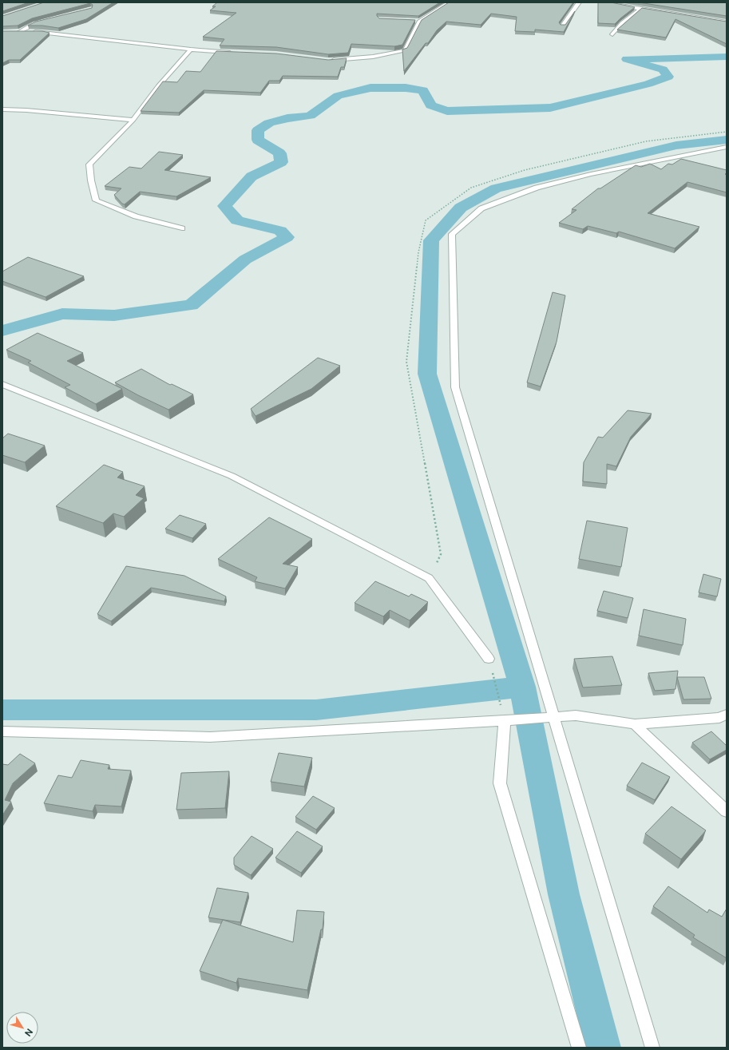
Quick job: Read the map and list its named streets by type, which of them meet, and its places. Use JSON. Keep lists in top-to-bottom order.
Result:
{
  "north": "bottom right"
}
